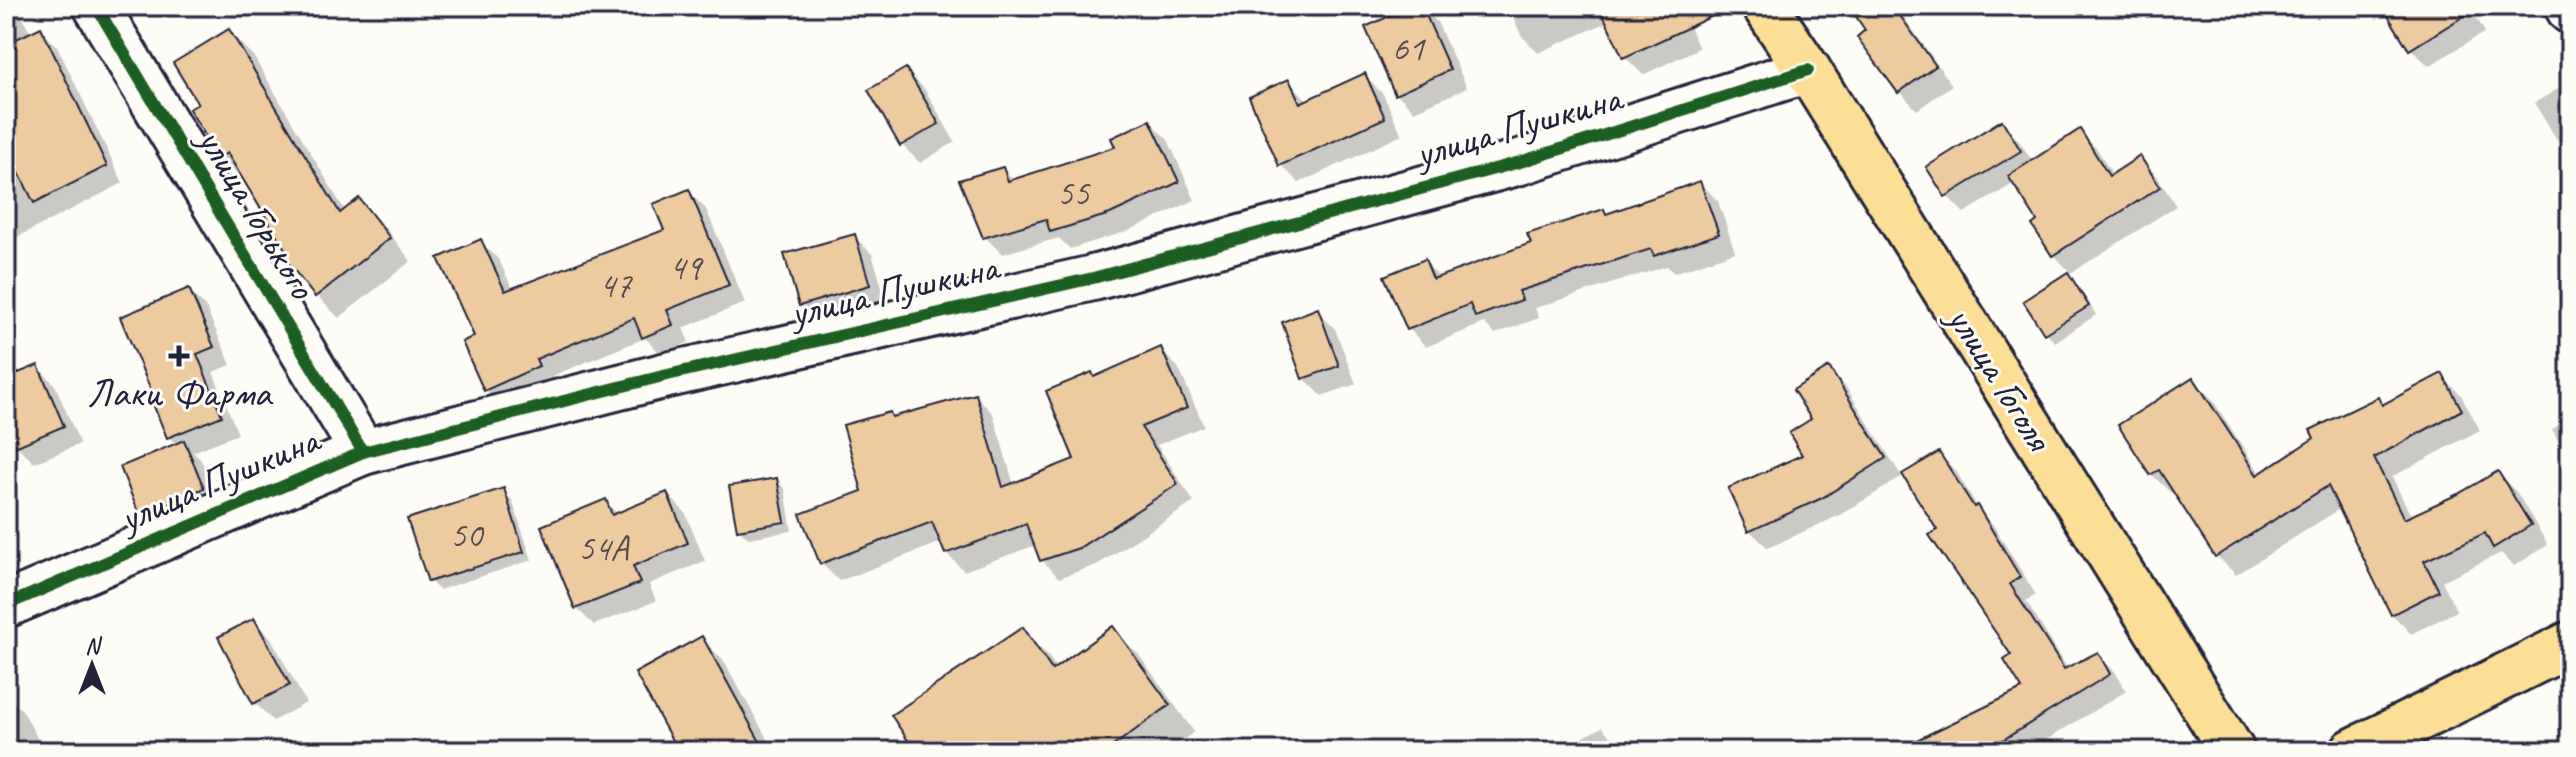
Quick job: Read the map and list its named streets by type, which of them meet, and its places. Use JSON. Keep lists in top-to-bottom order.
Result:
{
  "streets": {
    "main road": ["улица Гоголя"],
    "street": ["улица Пушкина", "улица Горького"]
  },
  "crossings": [
    ["улица Пушкина", "улица Горького"],
    ["улица Пушкина", "улица Гоголя"]
  ],
  "places": {
    "health": ["Лаки Фарма"]
  },
  "house_numbers": [
    "61",
    "55",
    "49",
    "47",
    "50",
    "54А"
  ],
  "north": "top"
}
